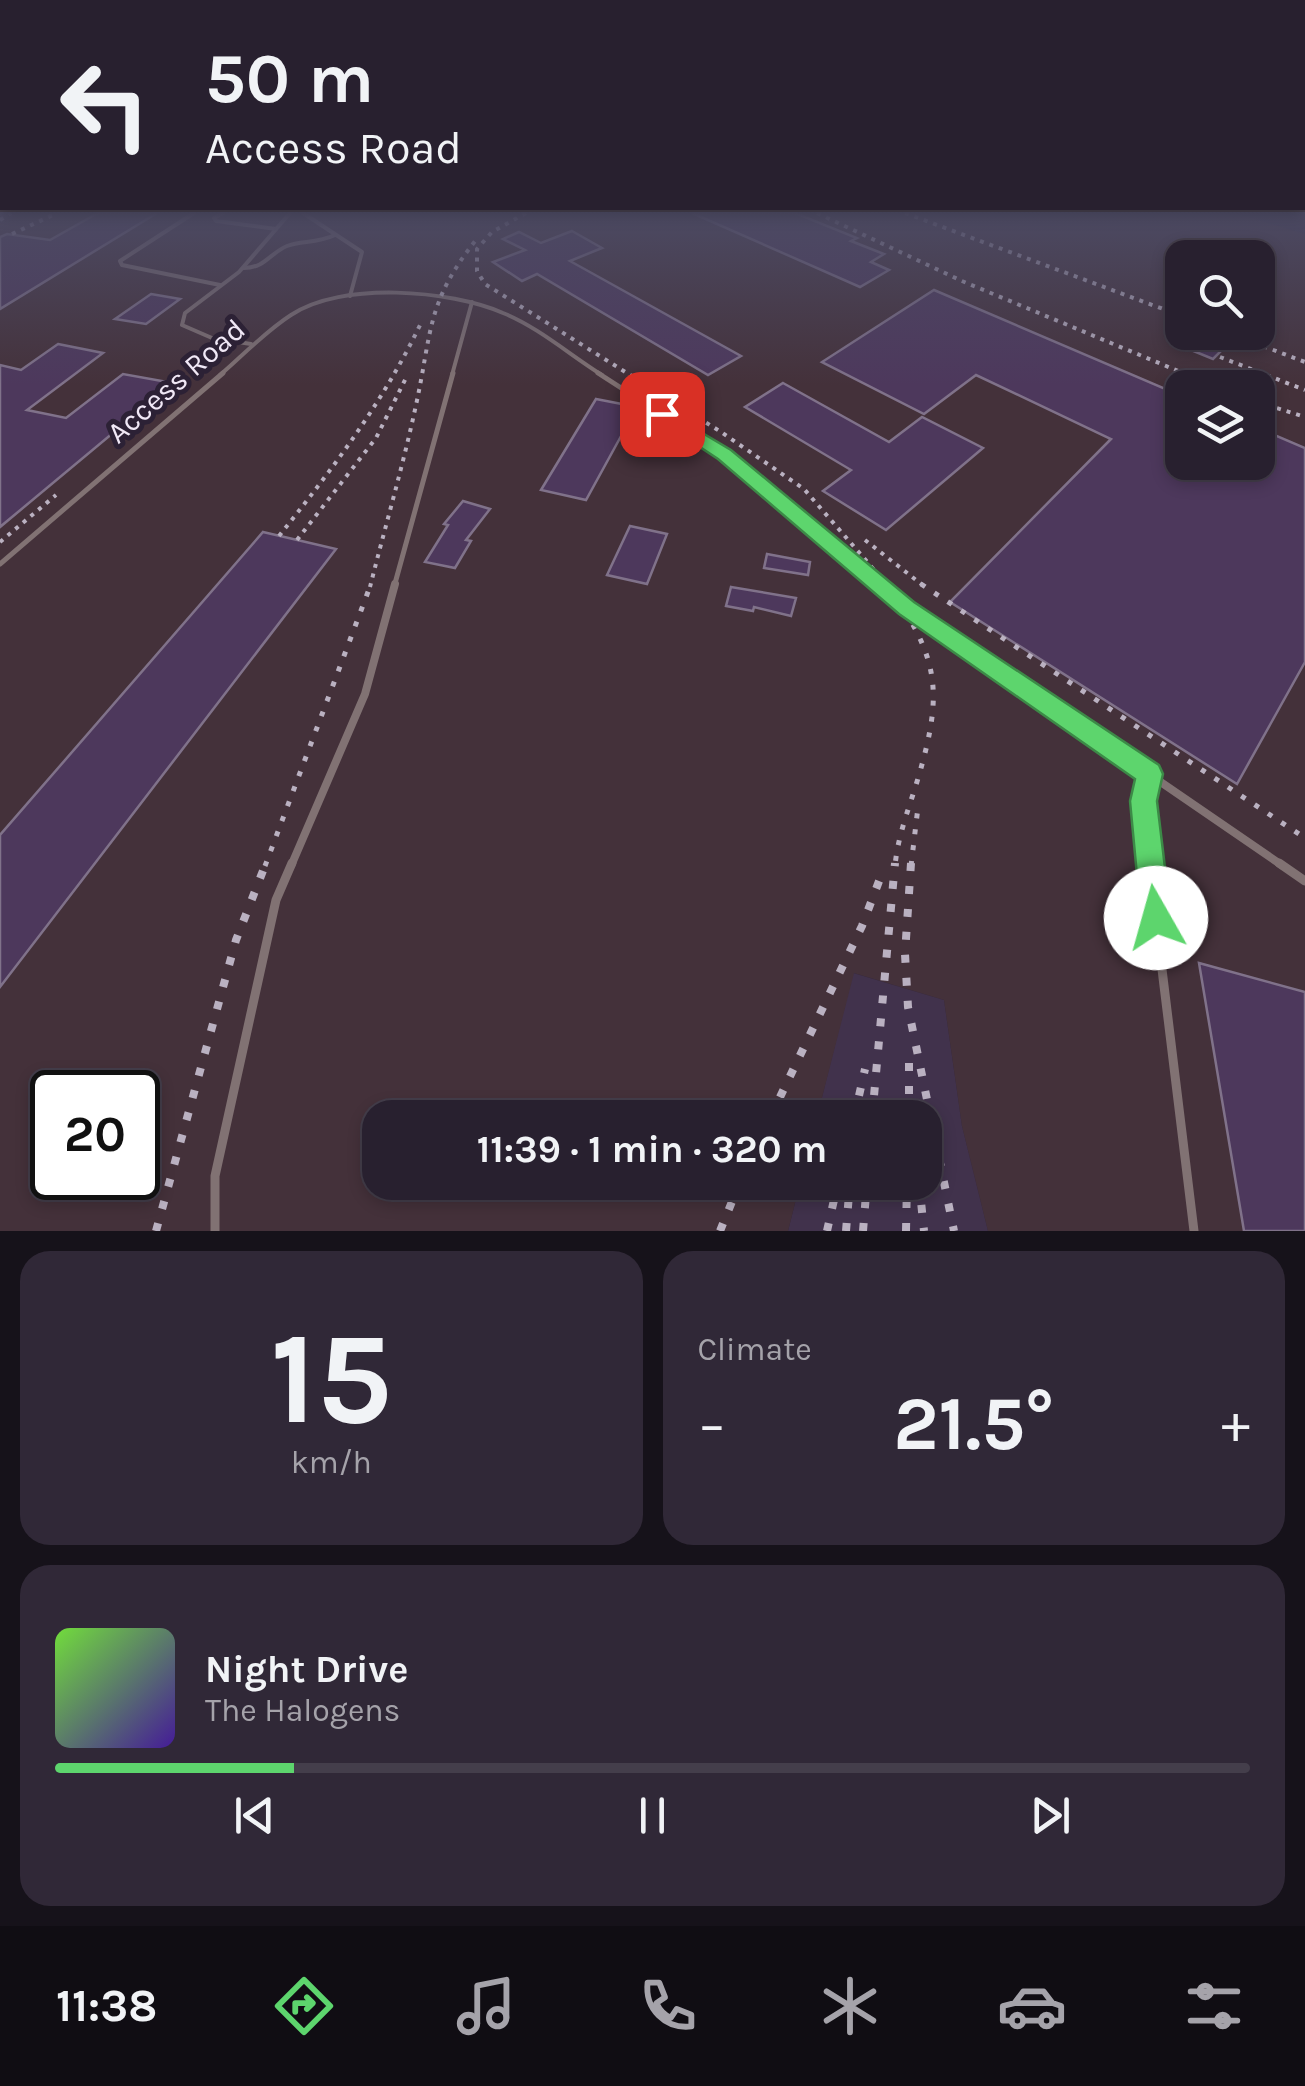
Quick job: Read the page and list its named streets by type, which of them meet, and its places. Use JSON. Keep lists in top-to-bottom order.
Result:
{
  "streets": {
    "lane": ["Access Road"]
  },
  "page": {
    "turn": ["50 m", "Access Road"],
    "limit": "20",
    "trip": "11:39 · 1 min · 320 m",
    "tile": [
      ["15", "km/h"],
      "Climate"
    ],
    "heat": ["−", "21.5°", "+"],
    "song": ["Night Drive", "The Halogens"],
    "tabs": "11:38"
  }
}
